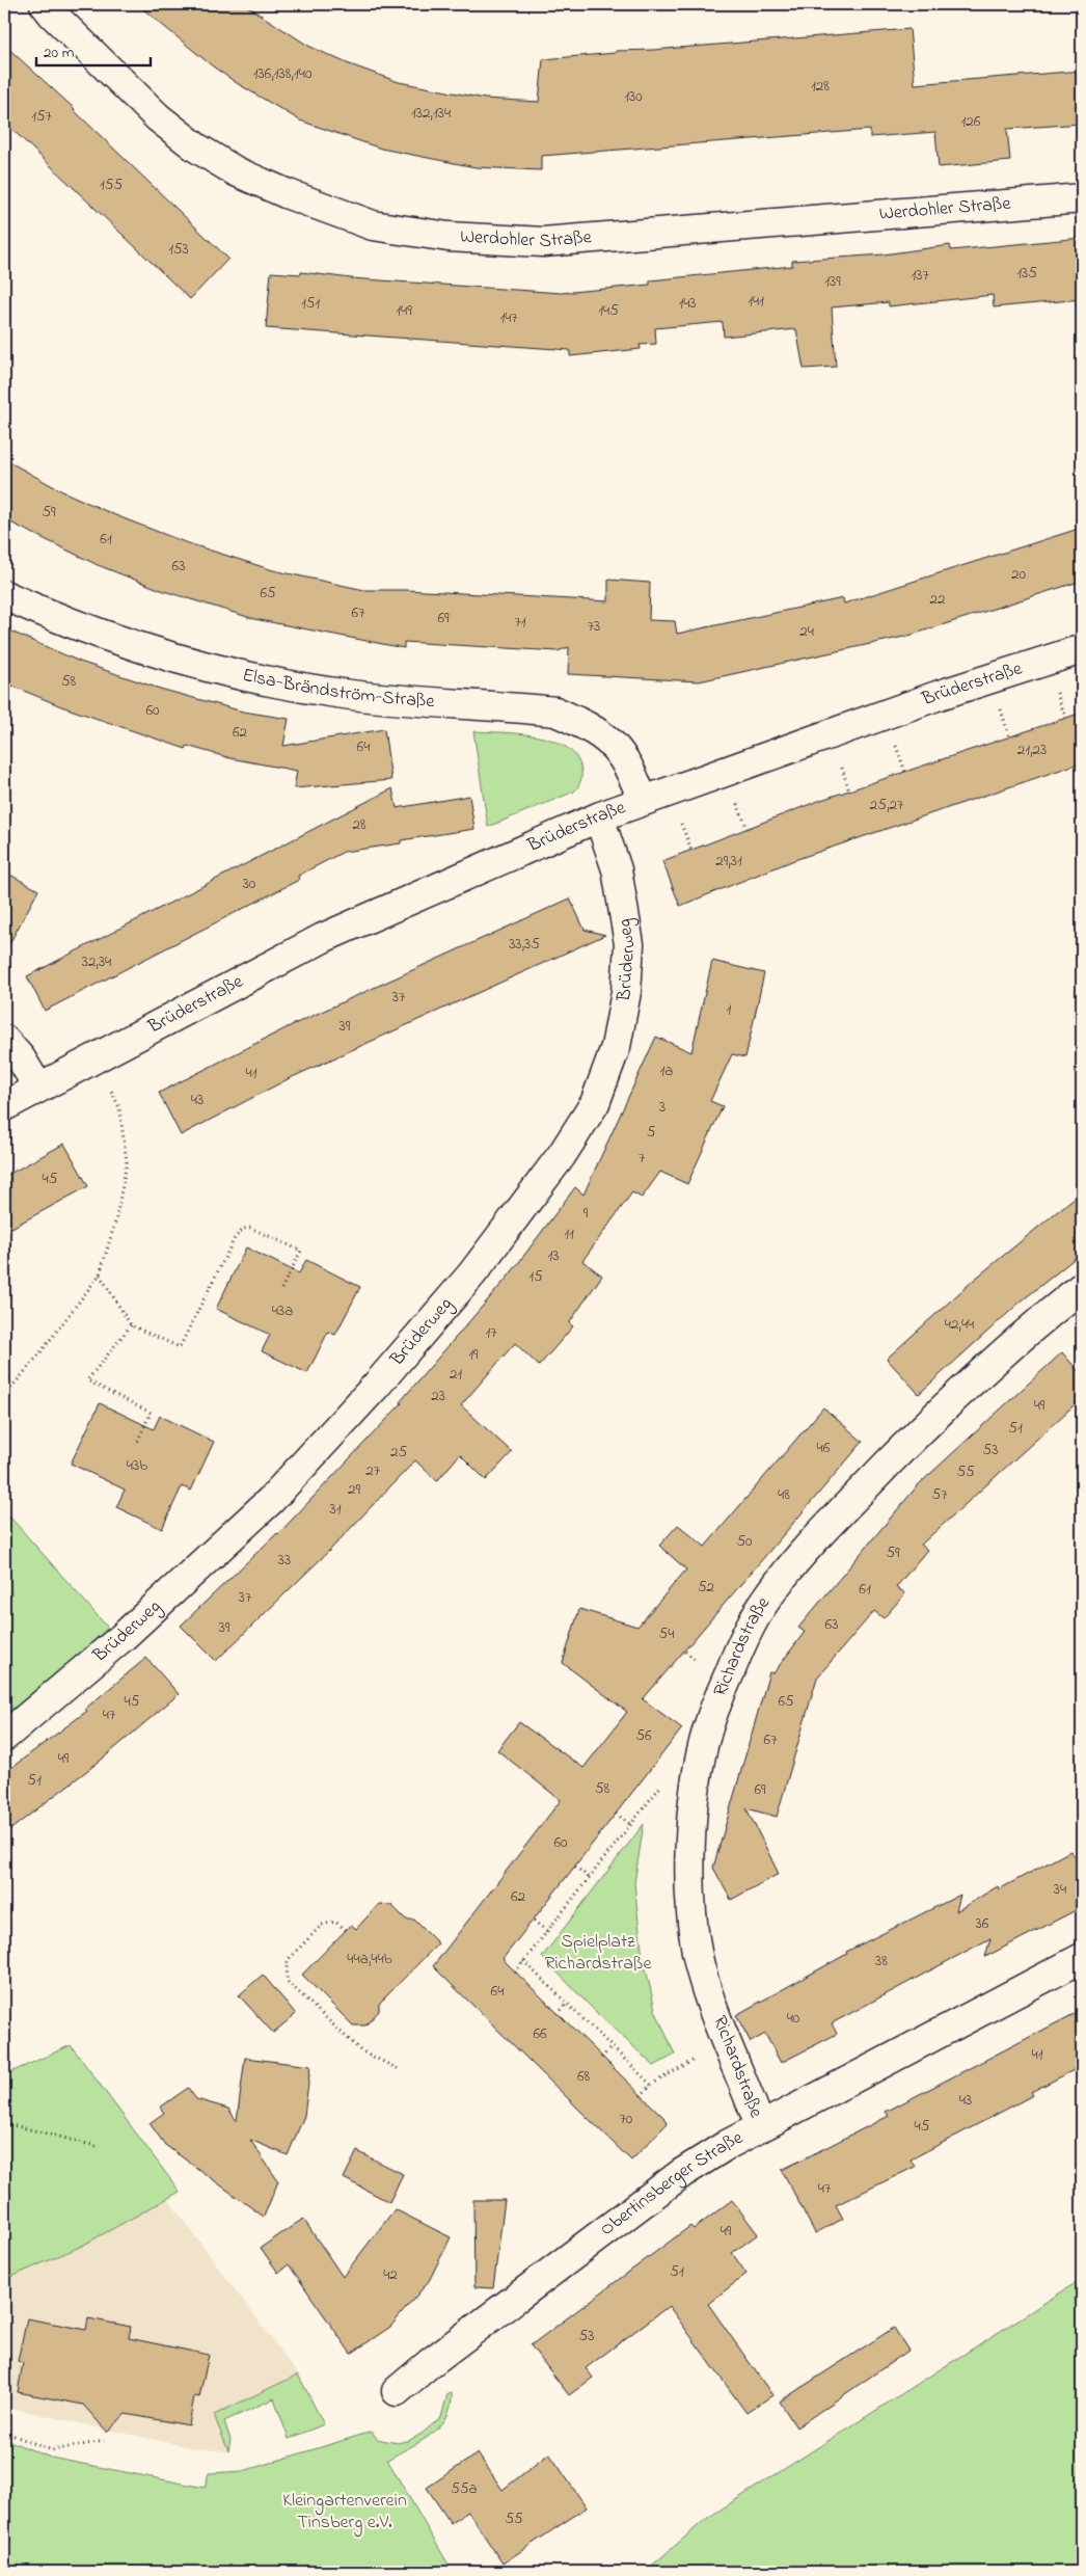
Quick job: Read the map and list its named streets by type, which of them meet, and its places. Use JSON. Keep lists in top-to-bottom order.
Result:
{
  "streets": {
    "street": [
      "Werdohler Straße",
      "Brüderstraße",
      "Elsa-Brändström-Straße",
      "Brüderweg",
      "Richardstraße",
      "Obertinsberger Straße"
    ]
  },
  "crossings": [
    ["Brüderstraße", "Elsa-Brändström-Straße"],
    ["Brüderstraße", "Brüderweg"],
    ["Richardstraße", "Obertinsberger Straße"]
  ],
  "parks": ["Spielplatz Richardstraße", "Kleingartenverein Tinsberg e.V."],
  "house_numbers": [
    "136,138,140",
    "128",
    "130",
    "132,134",
    "157",
    "126",
    "155",
    "153",
    "135",
    "137",
    "139",
    "141",
    "151",
    "143",
    "149",
    "145",
    "147",
    "59",
    "61",
    "63",
    "20",
    "65",
    "22",
    "67",
    "69",
    "71",
    "73",
    "24",
    "58",
    "60",
    "62",
    "64",
    "21,23",
    "25,27",
    "28",
    "29,31",
    "30",
    "33,35",
    "32,34",
    "37",
    "1",
    "39",
    "1a",
    "41",
    "43",
    "3",
    "5",
    "7",
    "45",
    "9",
    "11",
    "13",
    "15",
    "43a",
    "42,44",
    "17",
    "19",
    "21",
    "23",
    "49",
    "51",
    "46",
    "53",
    "25",
    "43b",
    "27",
    "55",
    "29",
    "48",
    "57",
    "31",
    "50",
    "59",
    "33",
    "52",
    "61",
    "37",
    "63",
    "39",
    "54",
    "45",
    "65",
    "47",
    "56",
    "67",
    "49",
    "51",
    "58",
    "69",
    "60",
    "34",
    "62",
    "36",
    "44a,44b",
    "38",
    "64",
    "40",
    "66",
    "41",
    "68",
    "43",
    "70",
    "45",
    "47",
    "49",
    "51",
    "42",
    "53",
    "55a",
    "55"
  ],
  "scale_bar": "20 m"
}
